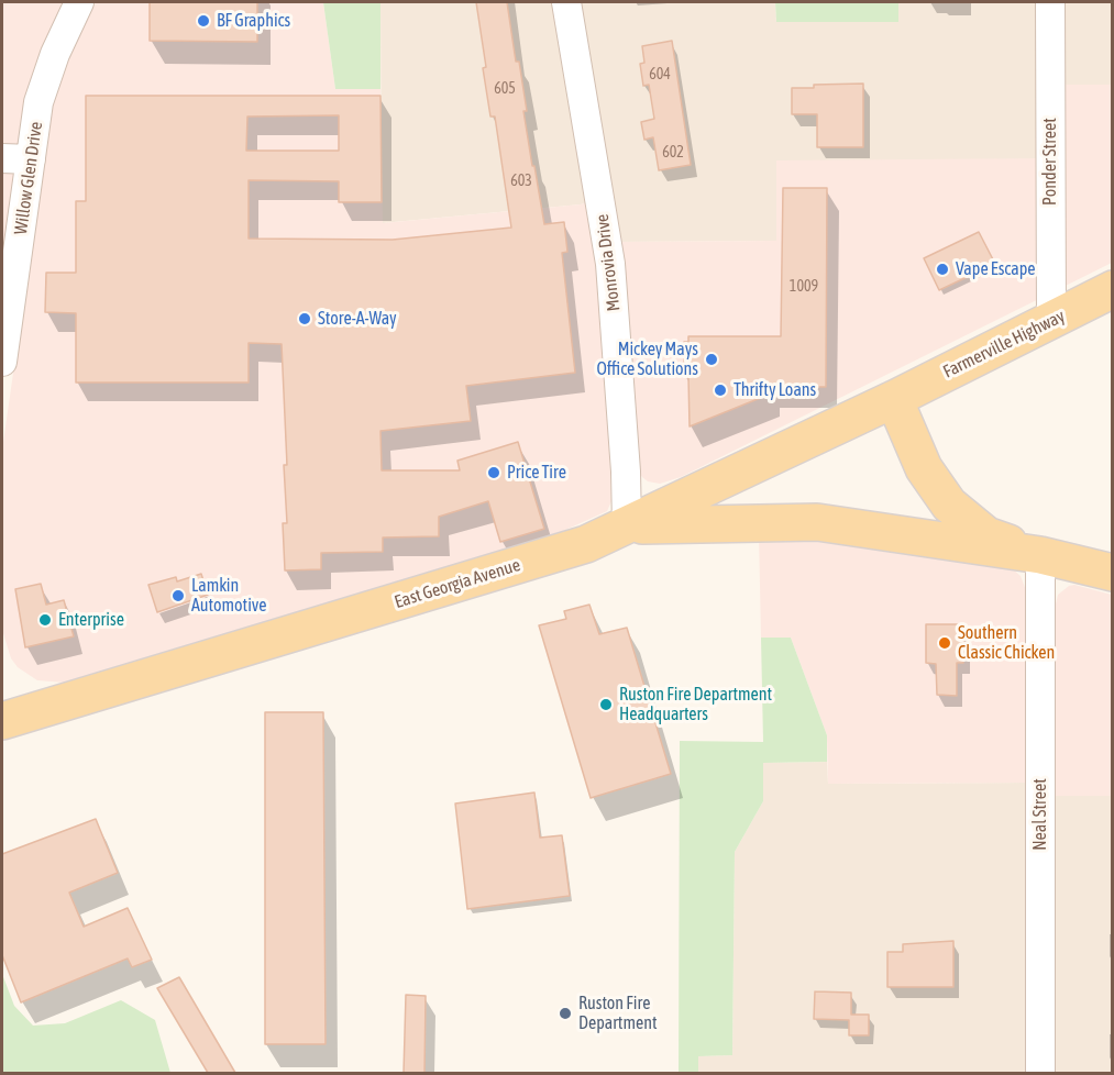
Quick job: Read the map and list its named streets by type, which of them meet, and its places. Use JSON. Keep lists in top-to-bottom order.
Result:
{
  "streets": {
    "main road": ["Farmerville Highway", "East Georgia Avenue"],
    "street": [
      "Ponder Street",
      "Willow Glen Drive",
      "Monrovia Drive",
      "Neal Street"
    ]
  },
  "crossings": [
    ["Ponder Street", "Farmerville Highway"],
    ["Monrovia Drive", "East Georgia Avenue"],
    ["Farmerville Highway", "East Georgia Avenue"]
  ],
  "places": [
    "BF Graphics",
    "Vape Escape",
    "Store-A-Way",
    "Mickey Mays Office Solutions",
    "Thrifty Loans",
    "Price Tire",
    "Lamkin Automotive",
    "Enterprise",
    "Southern Classic Chicken",
    "Ruston Fire Department Headquarters",
    "Ruston Fire Department"
  ],
  "house_numbers": [
    "604",
    "605",
    "602",
    "603",
    "1009"
  ]
}
